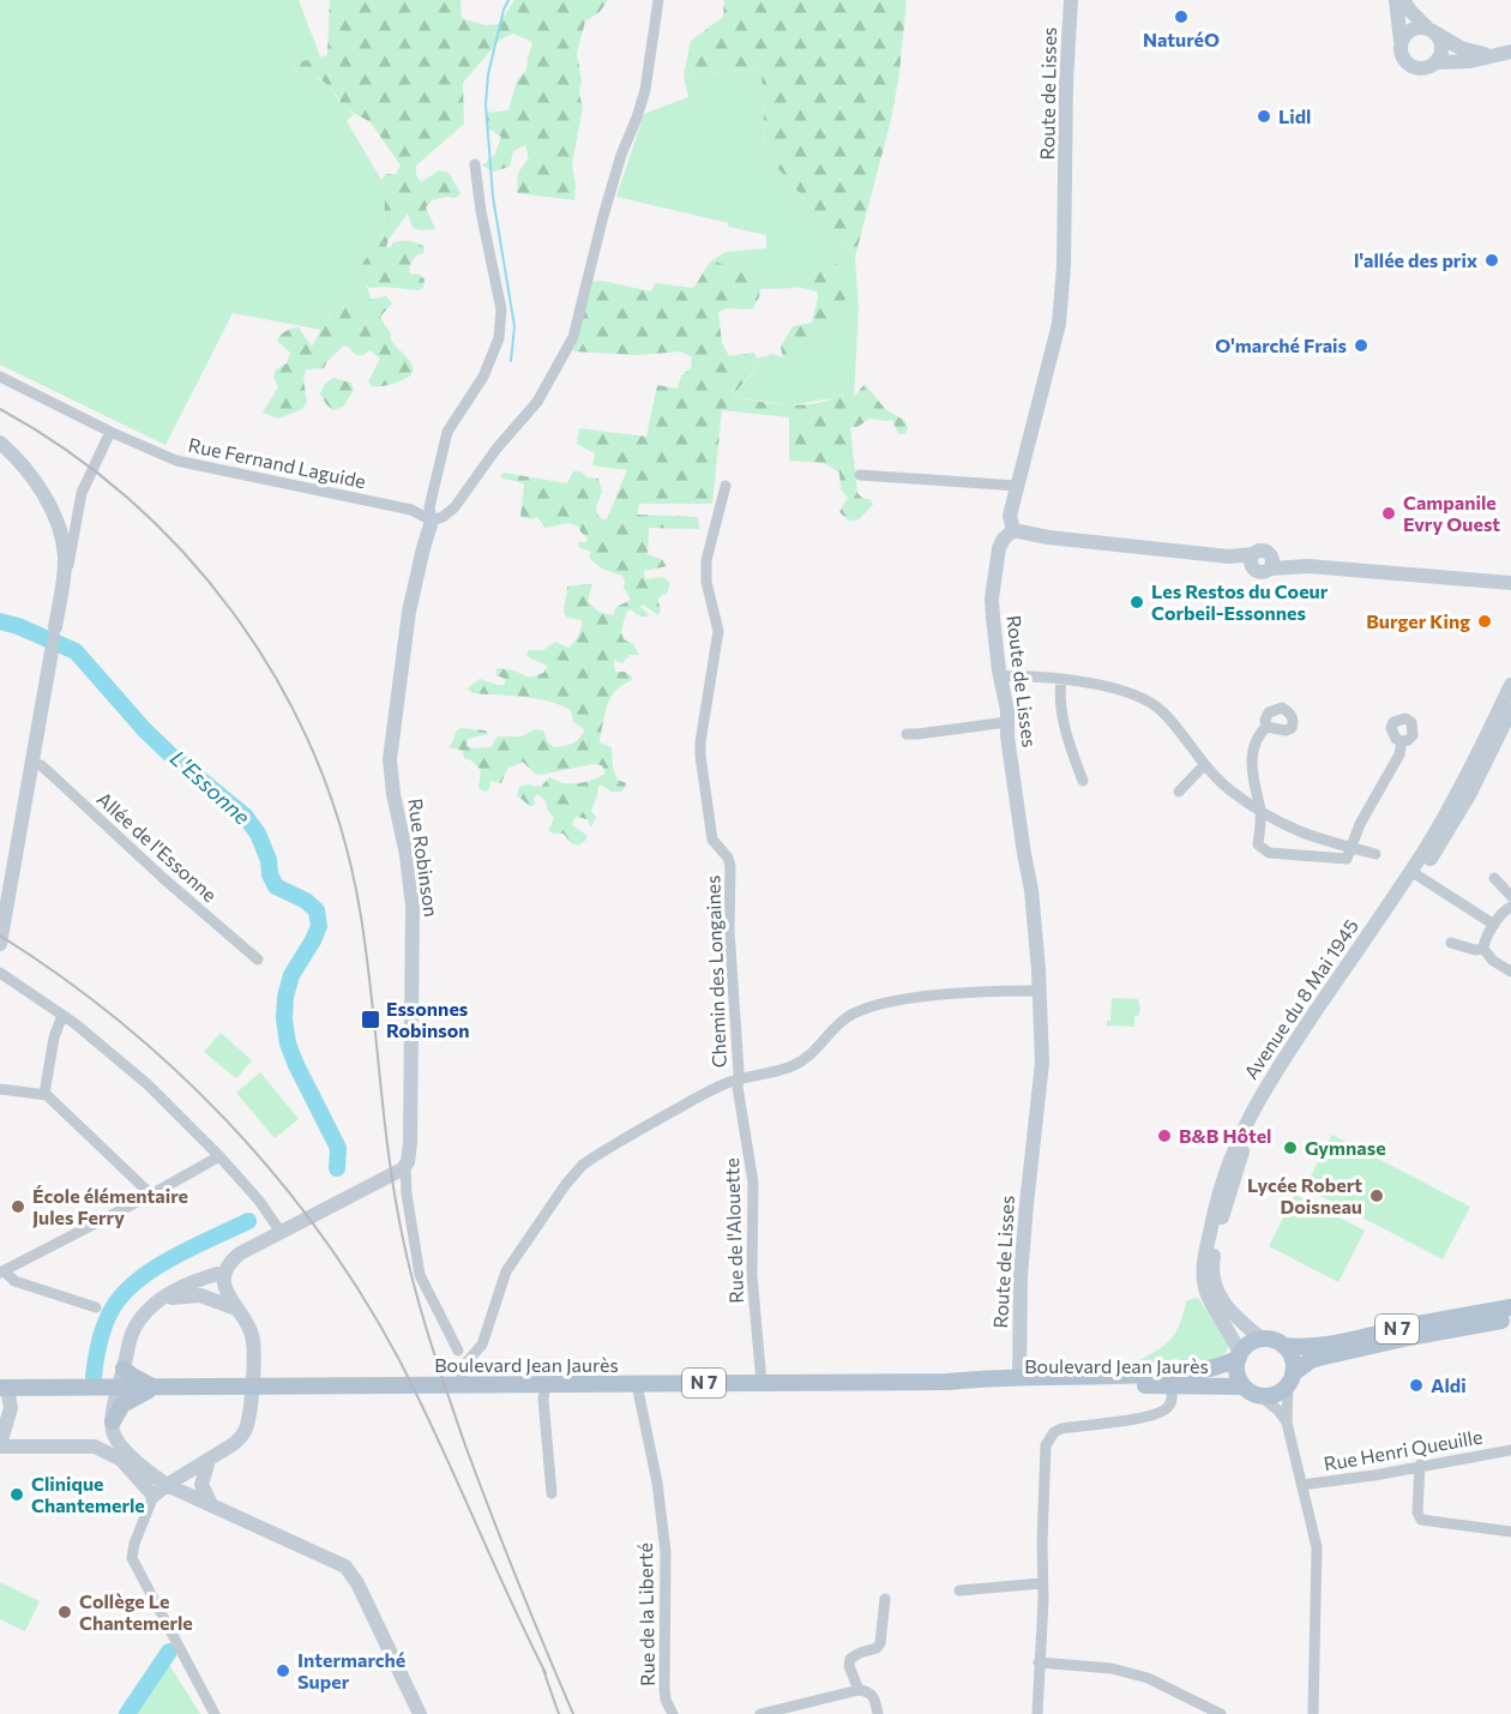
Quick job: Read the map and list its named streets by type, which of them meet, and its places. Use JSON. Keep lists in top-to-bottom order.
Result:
{
  "streets": {
    "main road": ["N 7", "Boulevard Jean Jaurès"],
    "street": [
      "Route de Lisses",
      "Rue Fernand Laguide",
      "Allée de l'Essonne",
      "Rue Robinson",
      "Chemin des Longaines",
      "Avenue du 8 Mai 1945",
      "Rue de l'Alouette",
      "Rue Henri Queuille",
      "Rue de la Liberté"
    ]
  },
  "crossings": [
    ["Route de Lisses", "Boulevard Jean Jaurès"],
    ["Rue Fernand Laguide", "Rue Robinson"],
    ["Chemin des Longaines", "Rue de l'Alouette"],
    ["Avenue du 8 Mai 1945", "N 7"],
    ["Avenue du 8 Mai 1945", "Boulevard Jean Jaurès"],
    ["Rue de l'Alouette", "Boulevard Jean Jaurès"],
    ["N 7", "Boulevard Jean Jaurès"],
    ["Boulevard Jean Jaurès", "Rue de la Liberté"]
  ],
  "water": ["L'Essonne"],
  "places": {
    "other": [
      "NaturéO",
      "Lidl",
      "l'allée des prix",
      "O'marché Frais",
      "Campanile Evry Ouest",
      "Les Restos du Coeur Corbeil-Essonnes",
      "Burger King",
      "B&B Hôtel",
      "Gymnase",
      "Lycée Robert Doisneau",
      "École élémentaire Jules Ferry",
      "Aldi",
      "Clinique Chantemerle",
      "Collège Le Chantemerle",
      "Intermarché Super"
    ],
    "transit": ["Essonnes Robinson"]
  }
}
